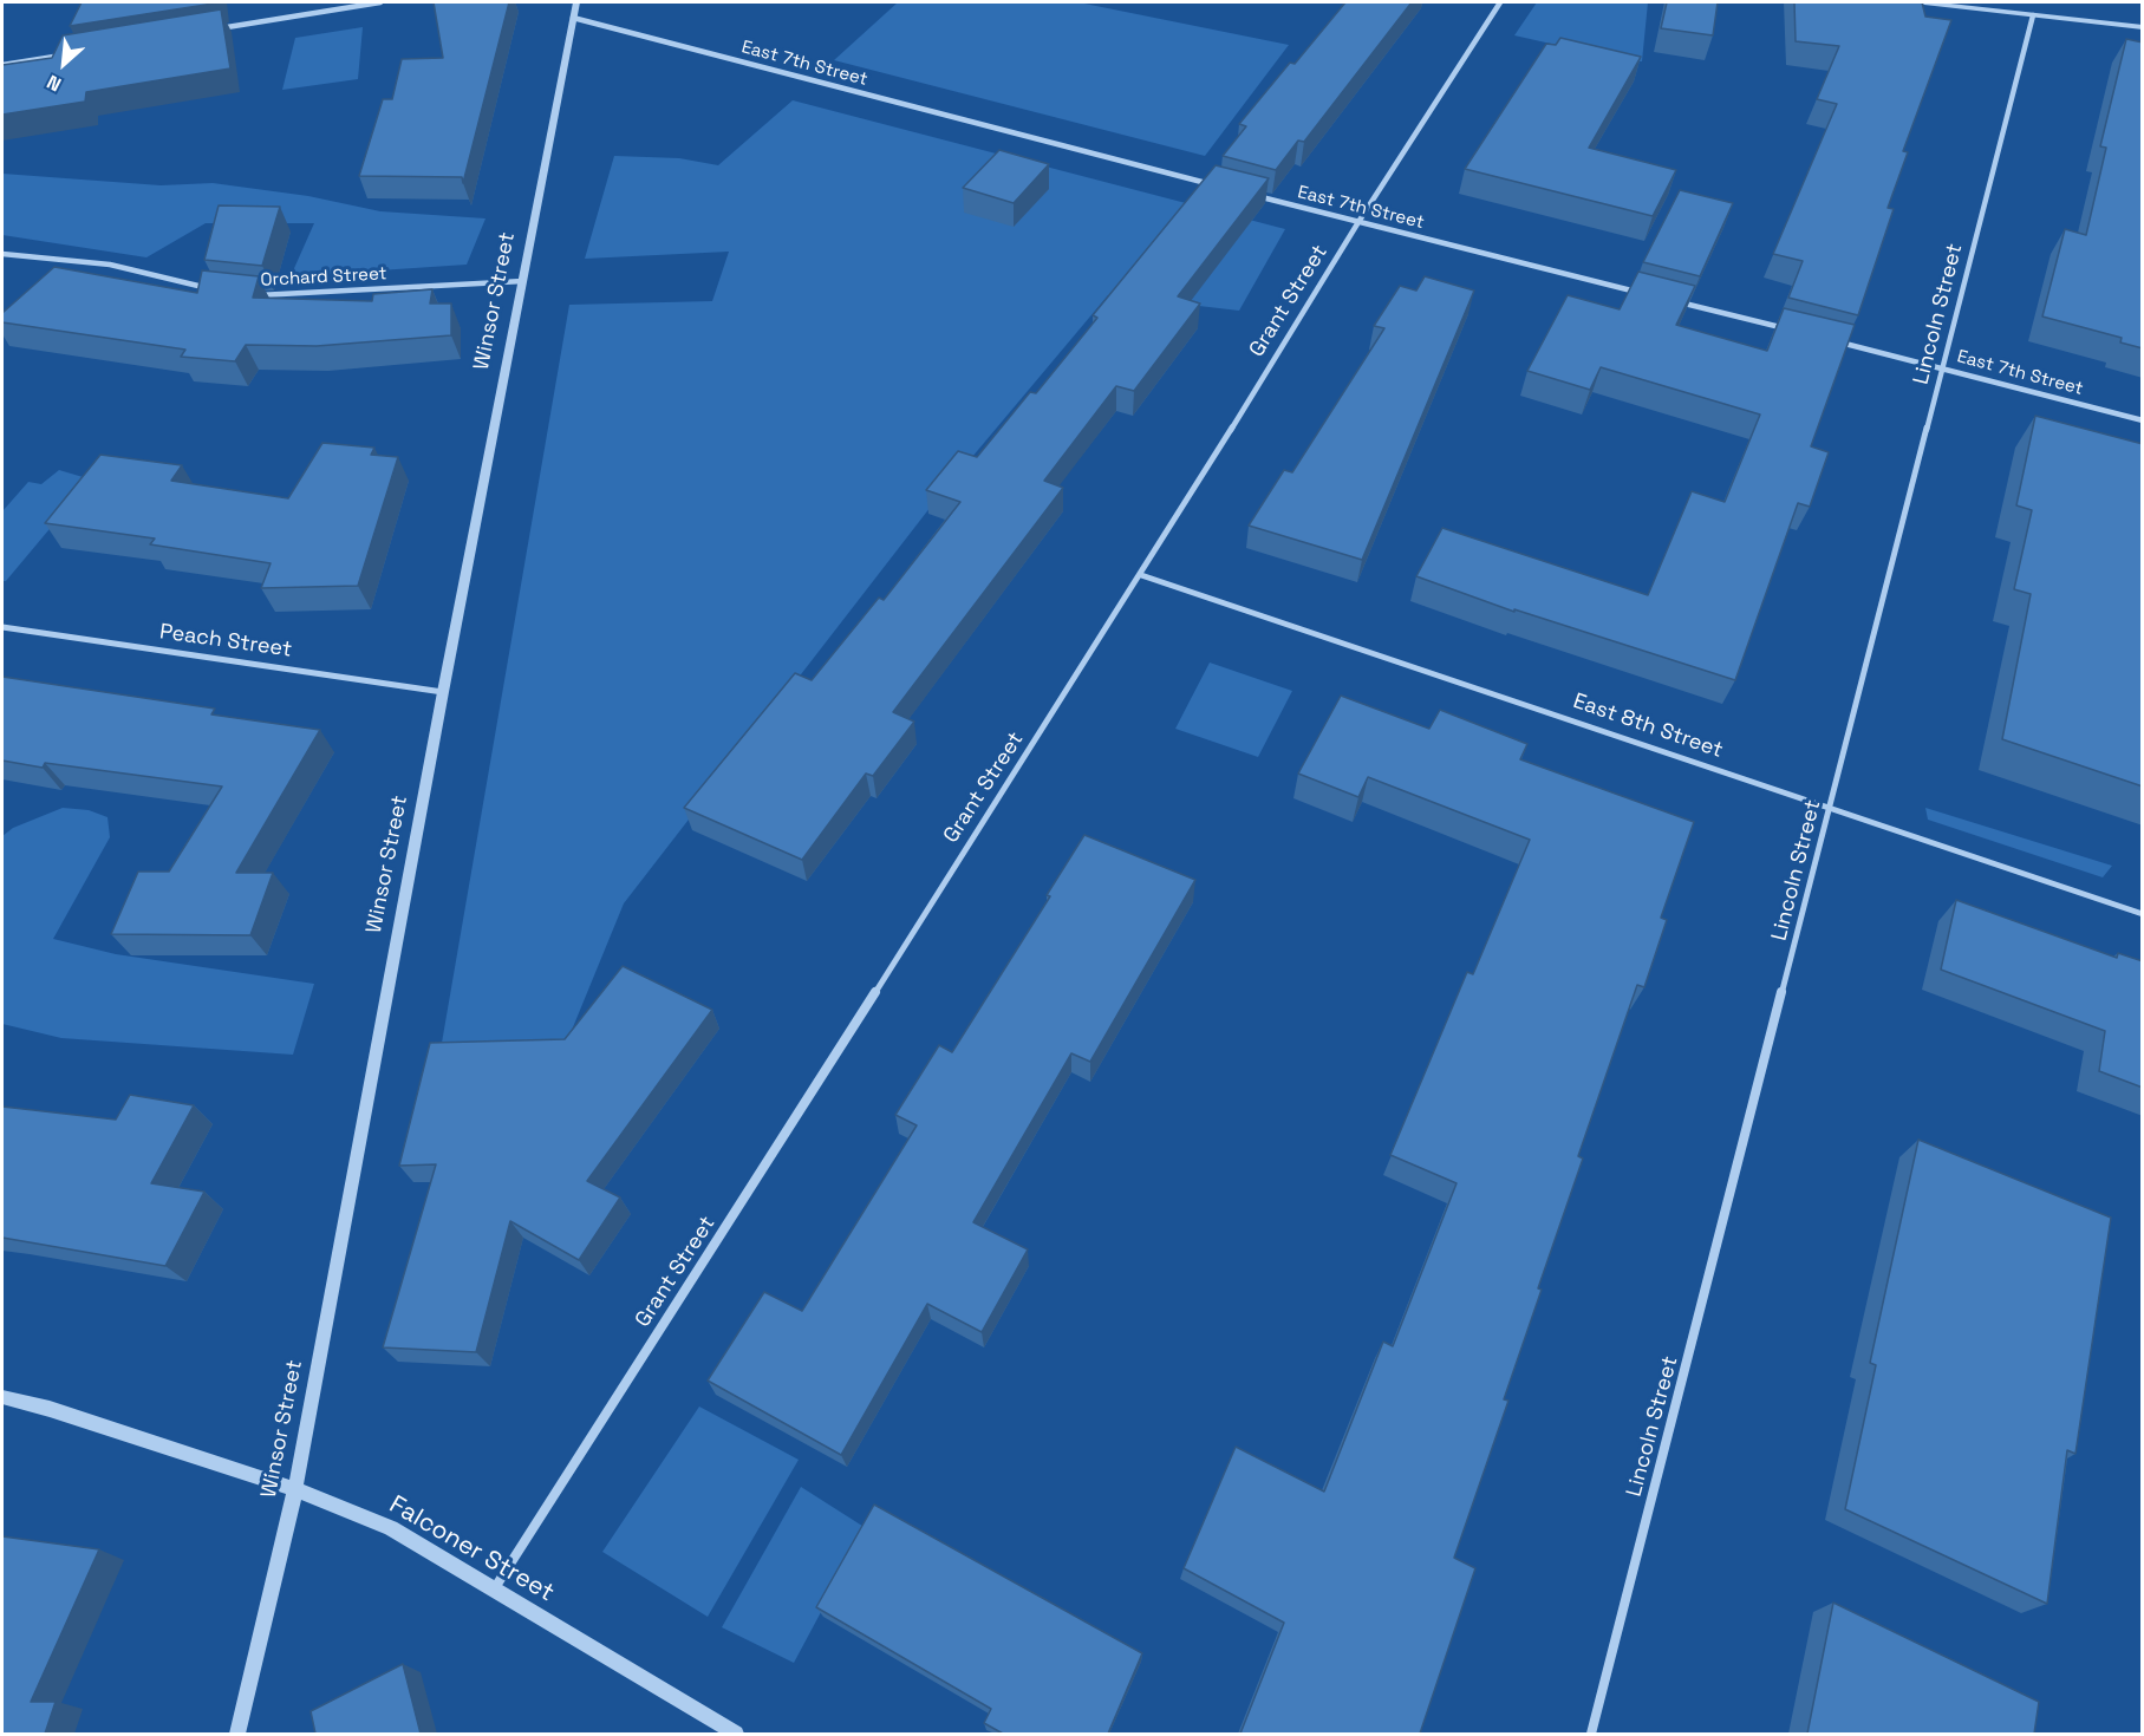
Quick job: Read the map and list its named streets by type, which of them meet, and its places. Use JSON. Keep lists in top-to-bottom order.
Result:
{
  "streets": {
    "street": [
      "East 7th Street",
      "Orchard Street",
      "Winsor Street",
      "Grant Street",
      "Lincoln Street",
      "Peach Street",
      "East 8th Street",
      "Falconer Street"
    ]
  },
  "crossings": [
    ["East 7th Street", "Winsor Street"],
    ["East 7th Street", "Grant Street"],
    ["East 7th Street", "Lincoln Street"],
    ["Orchard Street", "Winsor Street"],
    ["Winsor Street", "Peach Street"],
    ["Winsor Street", "Falconer Street"],
    ["Grant Street", "East 8th Street"],
    ["Grant Street", "Falconer Street"],
    ["Lincoln Street", "East 8th Street"]
  ],
  "north": "bottom left"
}
